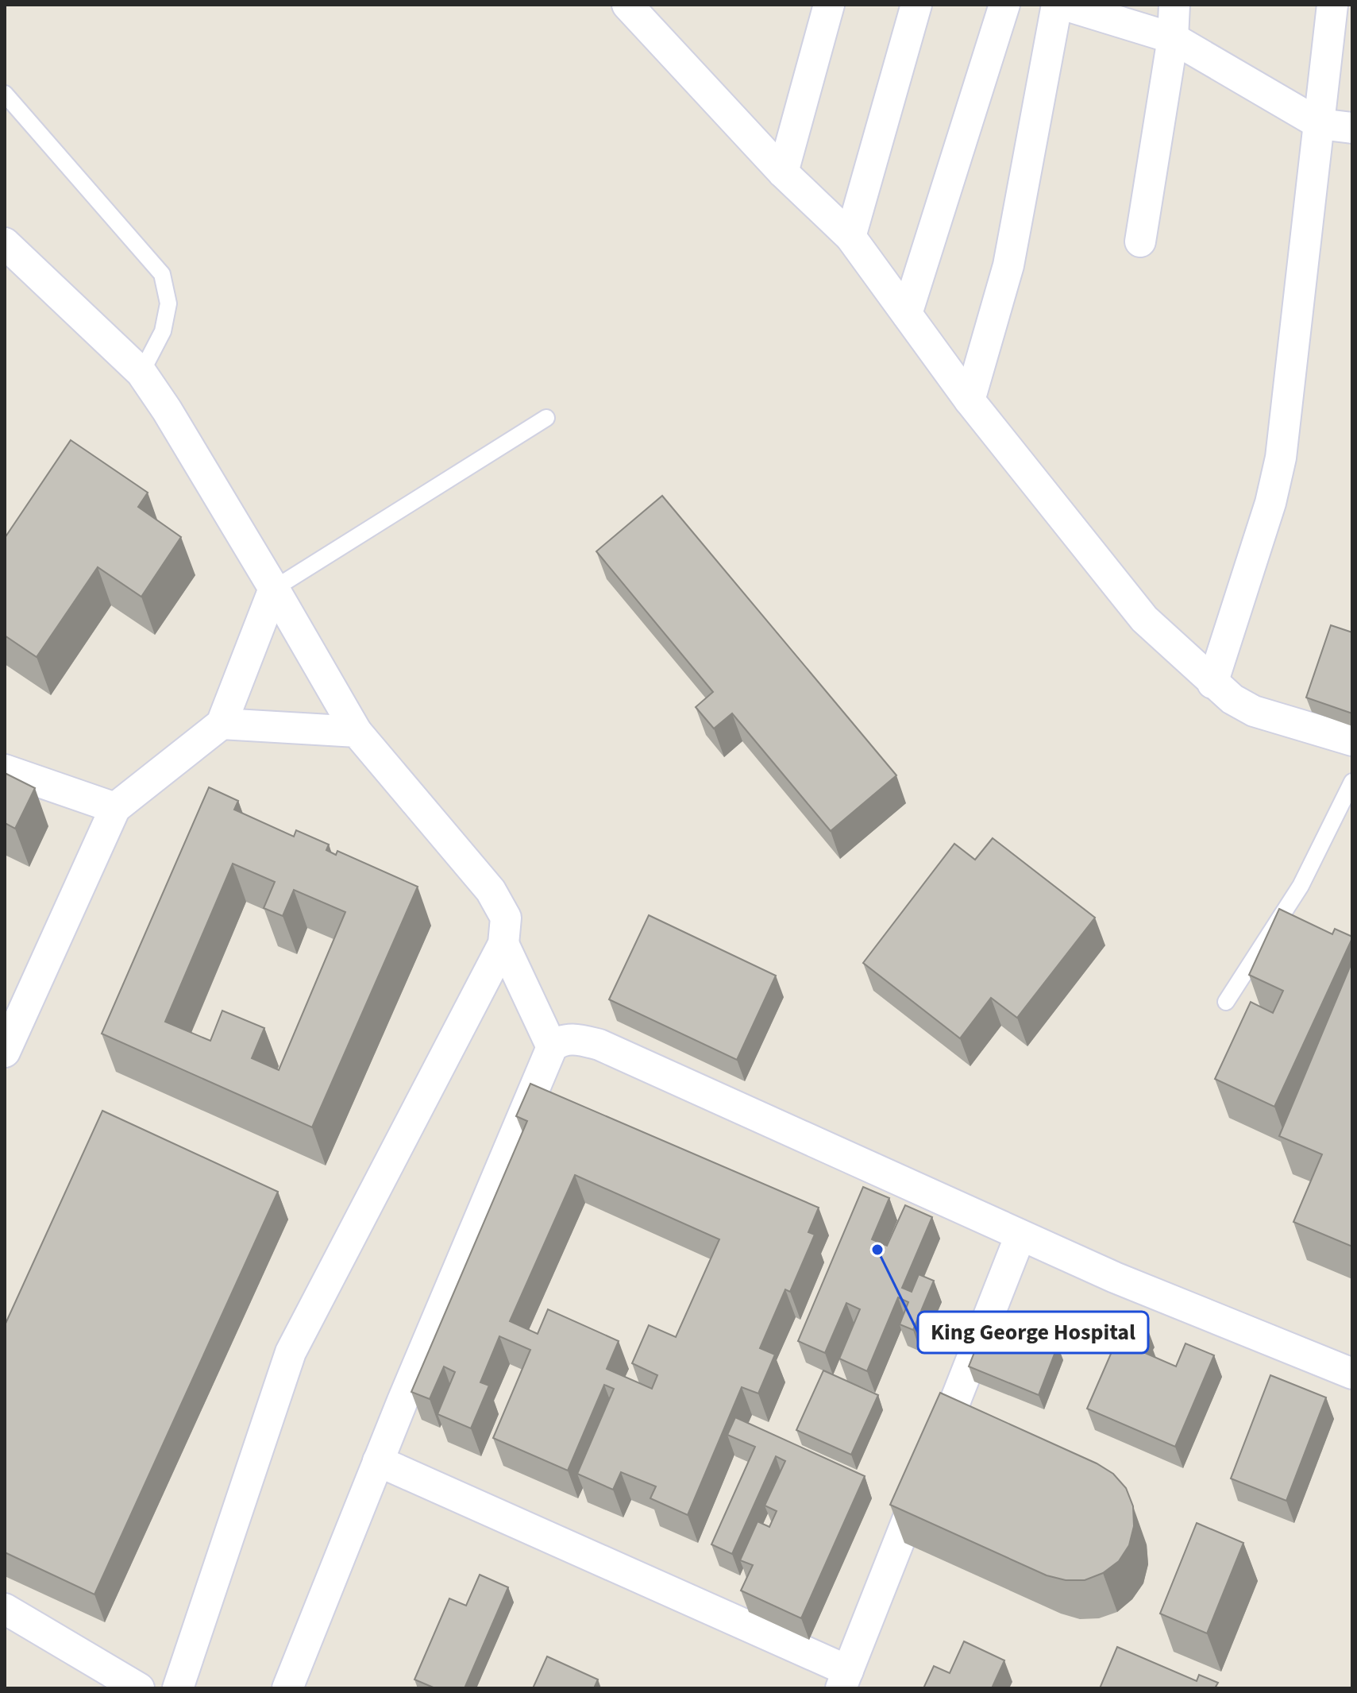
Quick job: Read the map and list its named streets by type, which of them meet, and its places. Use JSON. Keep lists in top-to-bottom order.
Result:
{
  "places": ["King George Hospital"]
}
